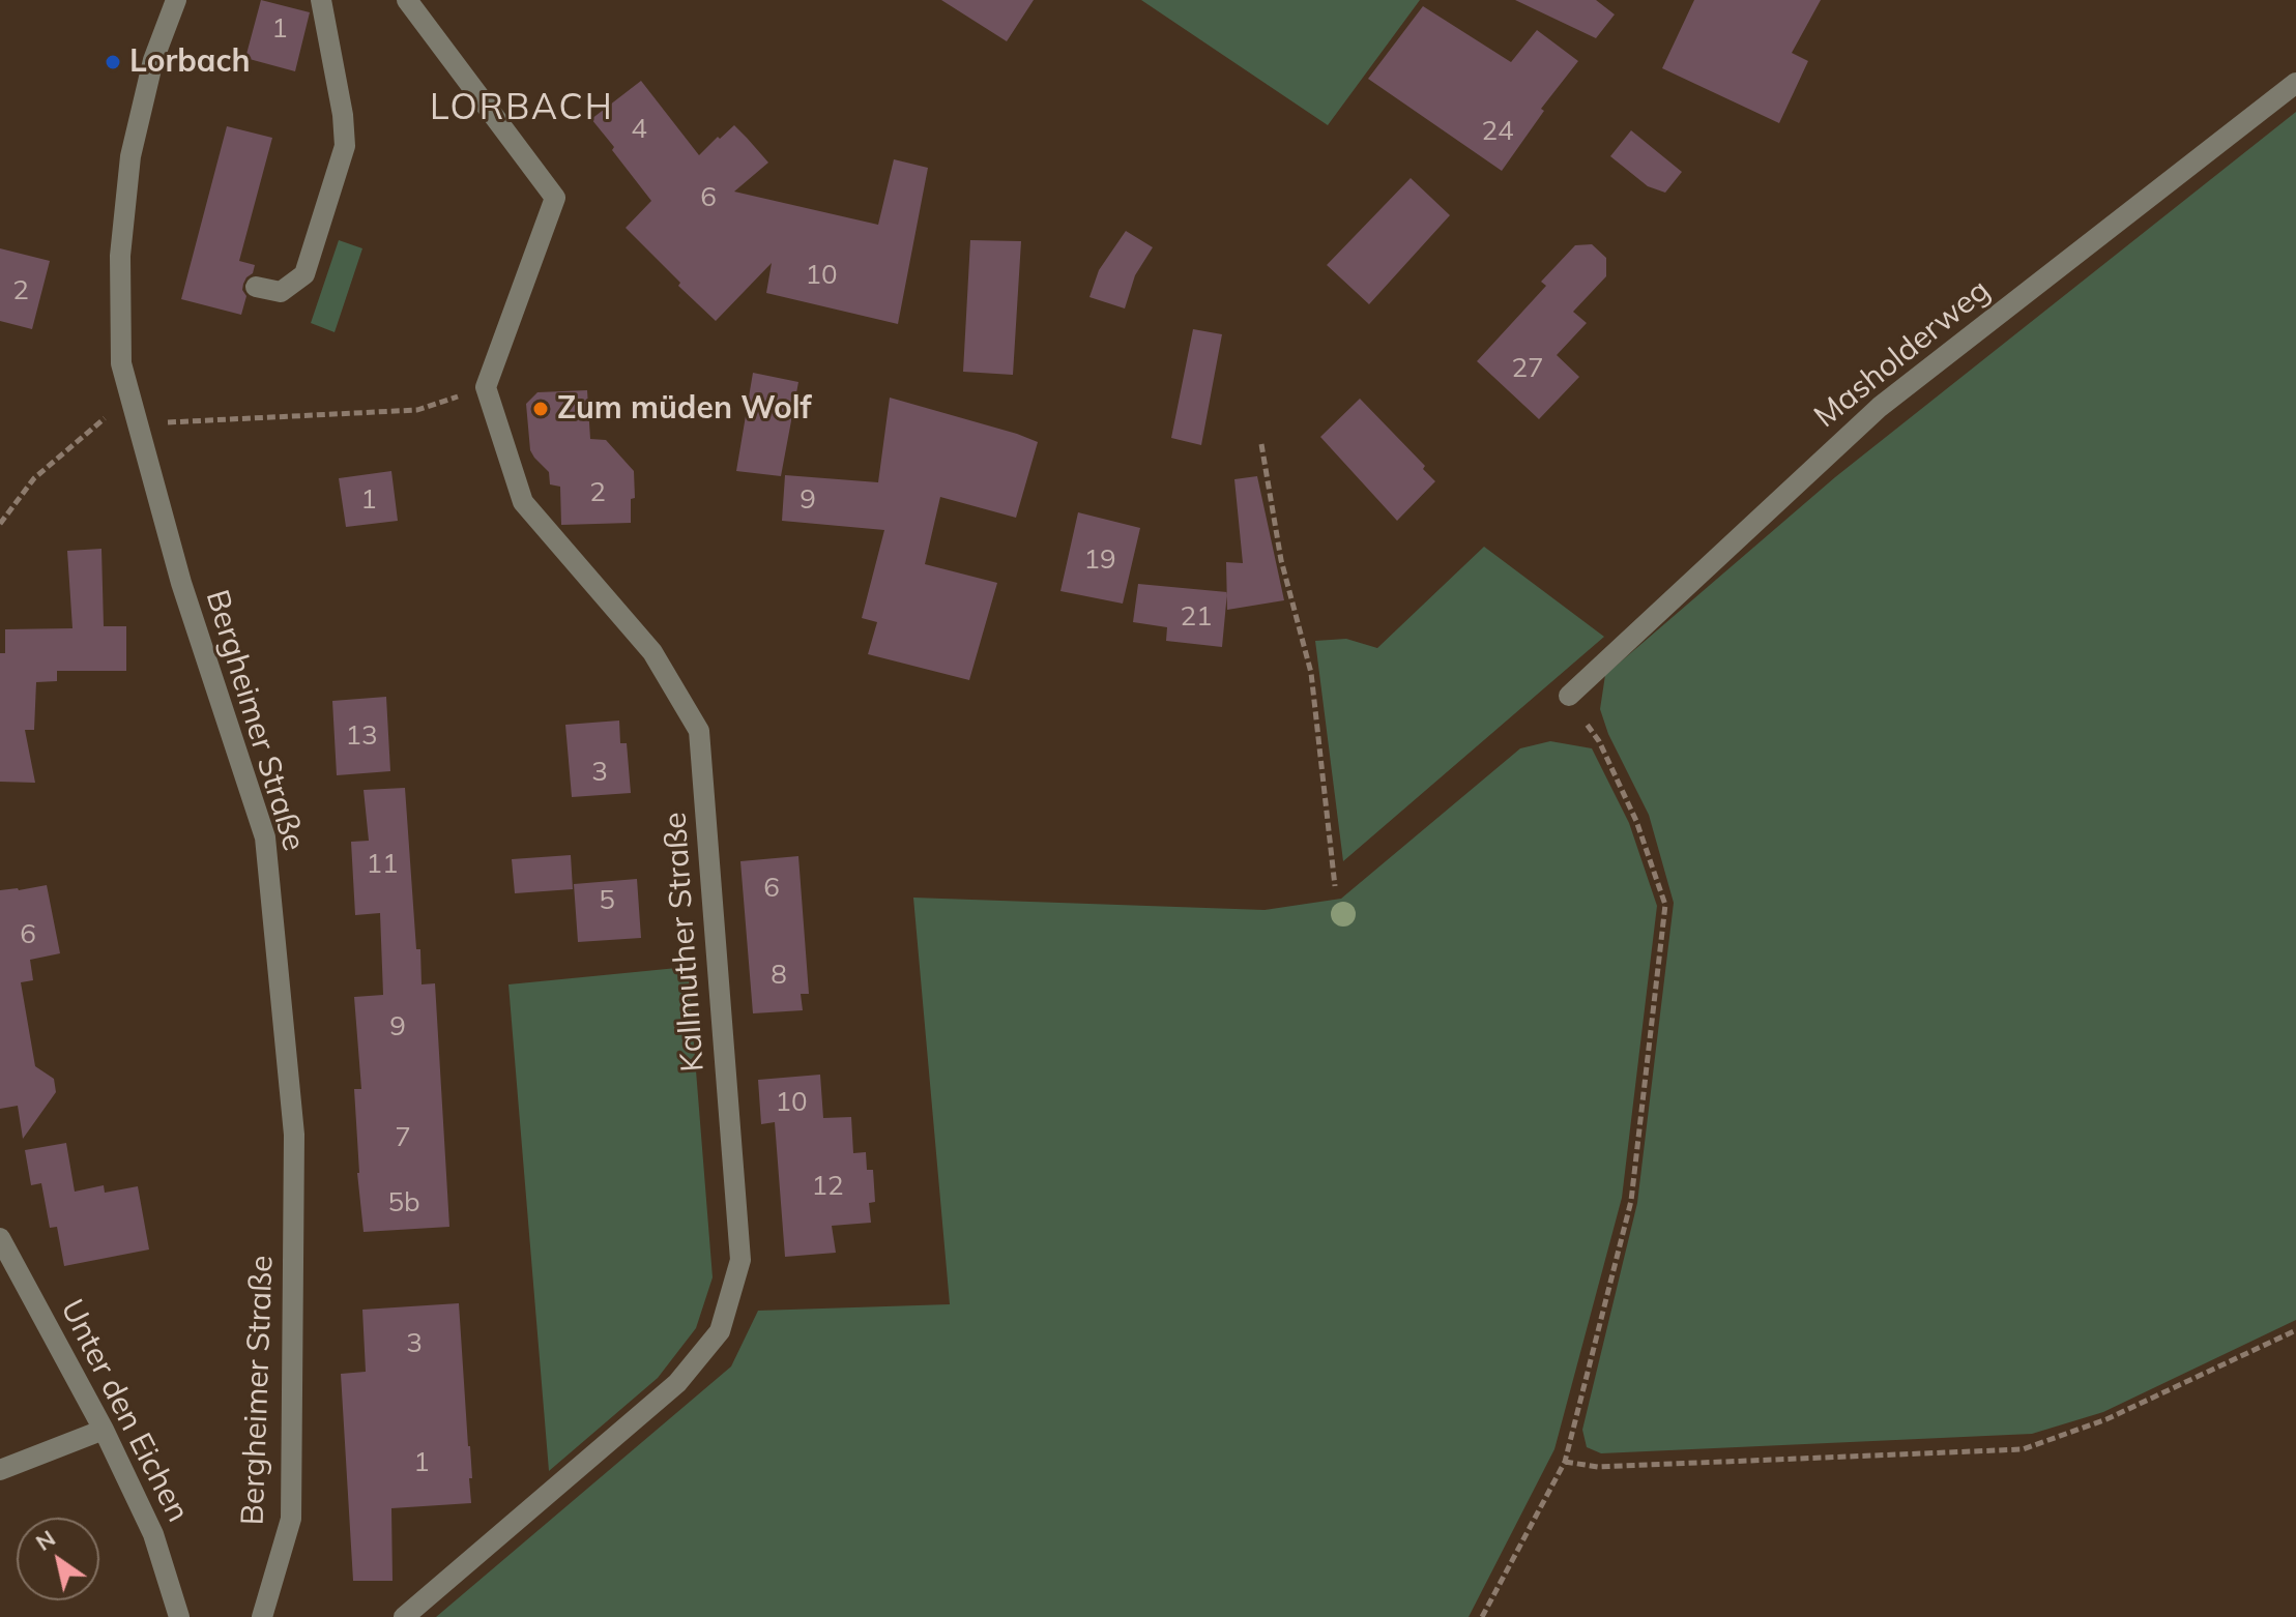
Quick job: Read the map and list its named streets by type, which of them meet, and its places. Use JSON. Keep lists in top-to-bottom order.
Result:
{
  "streets": {
    "street": [
      "Masholderweg",
      "Bergheimer Straße",
      "Kallmuther Straße",
      "Unter den Eichen"
    ]
  },
  "districts": ["LORBACH"],
  "places": ["Lorbach", "Zum müden Wolf"],
  "house_numbers": [
    "1",
    "4",
    "24",
    "6",
    "10",
    "2",
    "27",
    "2",
    "1",
    "9",
    "19",
    "21",
    "13",
    "3",
    "11",
    "6",
    "5",
    "6",
    "8",
    "9",
    "10",
    "7",
    "12",
    "5b",
    "3",
    "1"
  ],
  "north": "top left"
}
